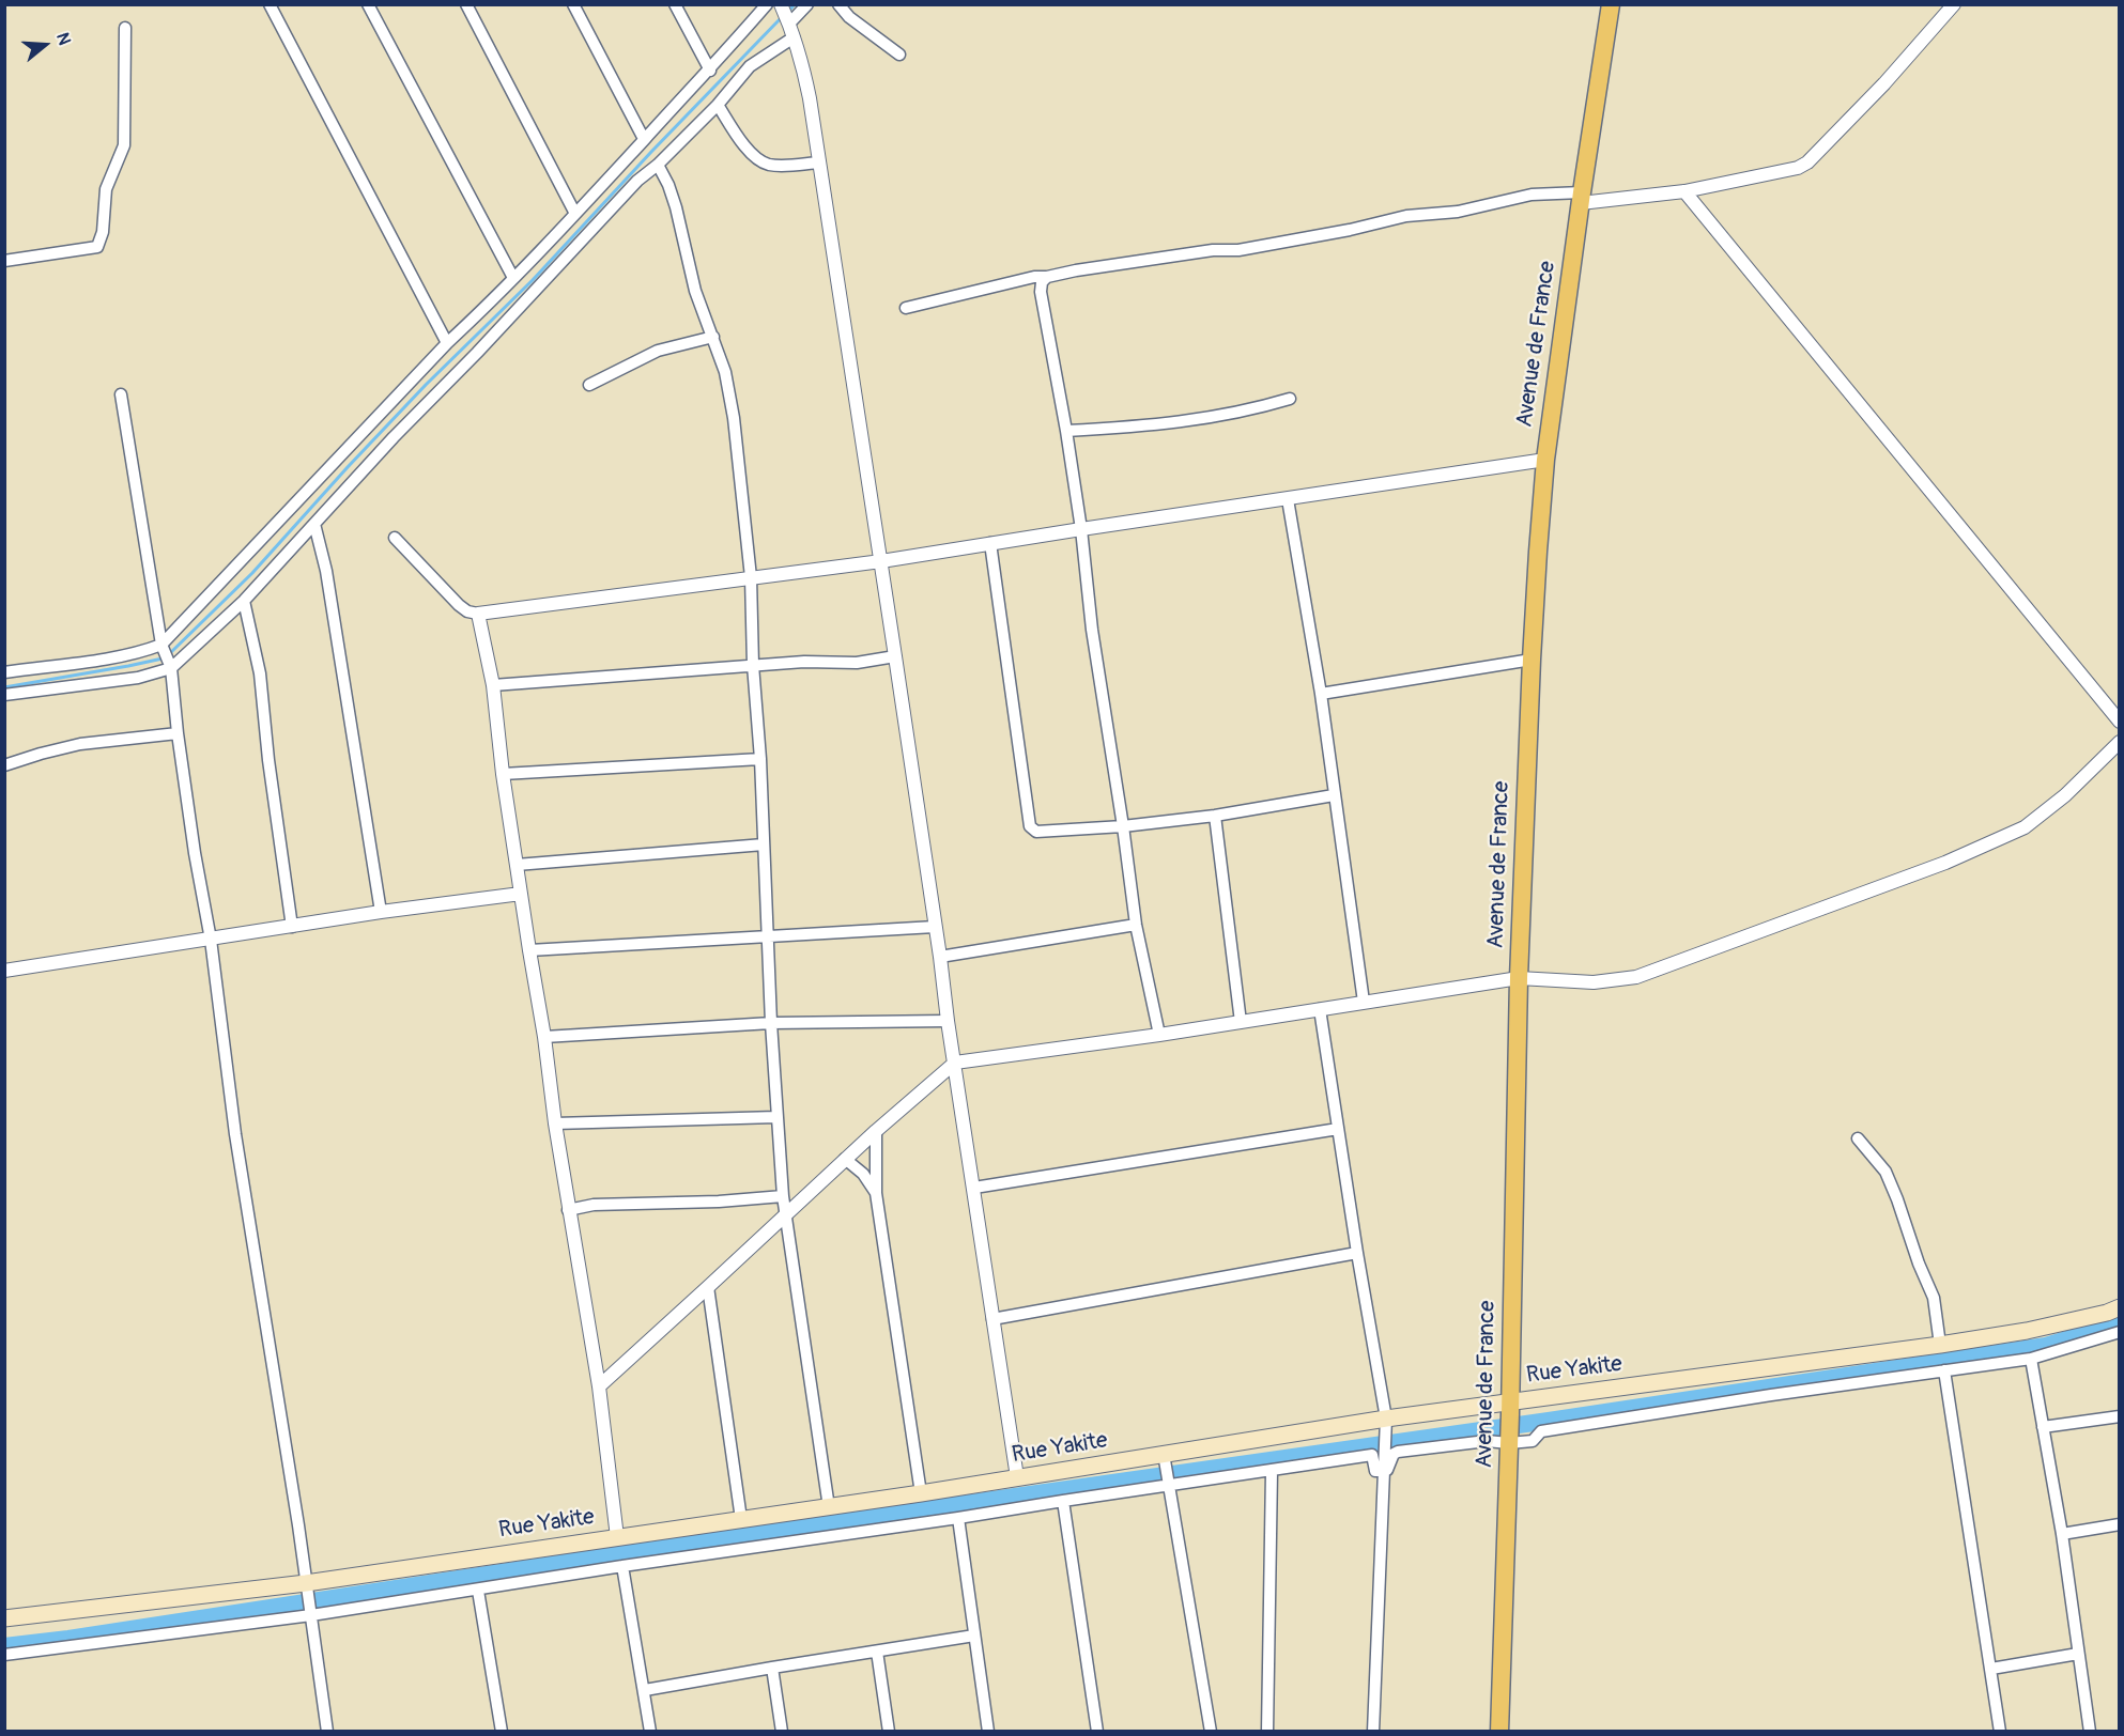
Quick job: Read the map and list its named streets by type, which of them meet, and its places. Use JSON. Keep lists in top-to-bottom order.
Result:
{
  "streets": {
    "main road": ["Avenue de France", "Rue Yakite"]
  },
  "crossings": [
    ["Avenue de France", "Rue Yakite"]
  ],
  "north": "right"
}
